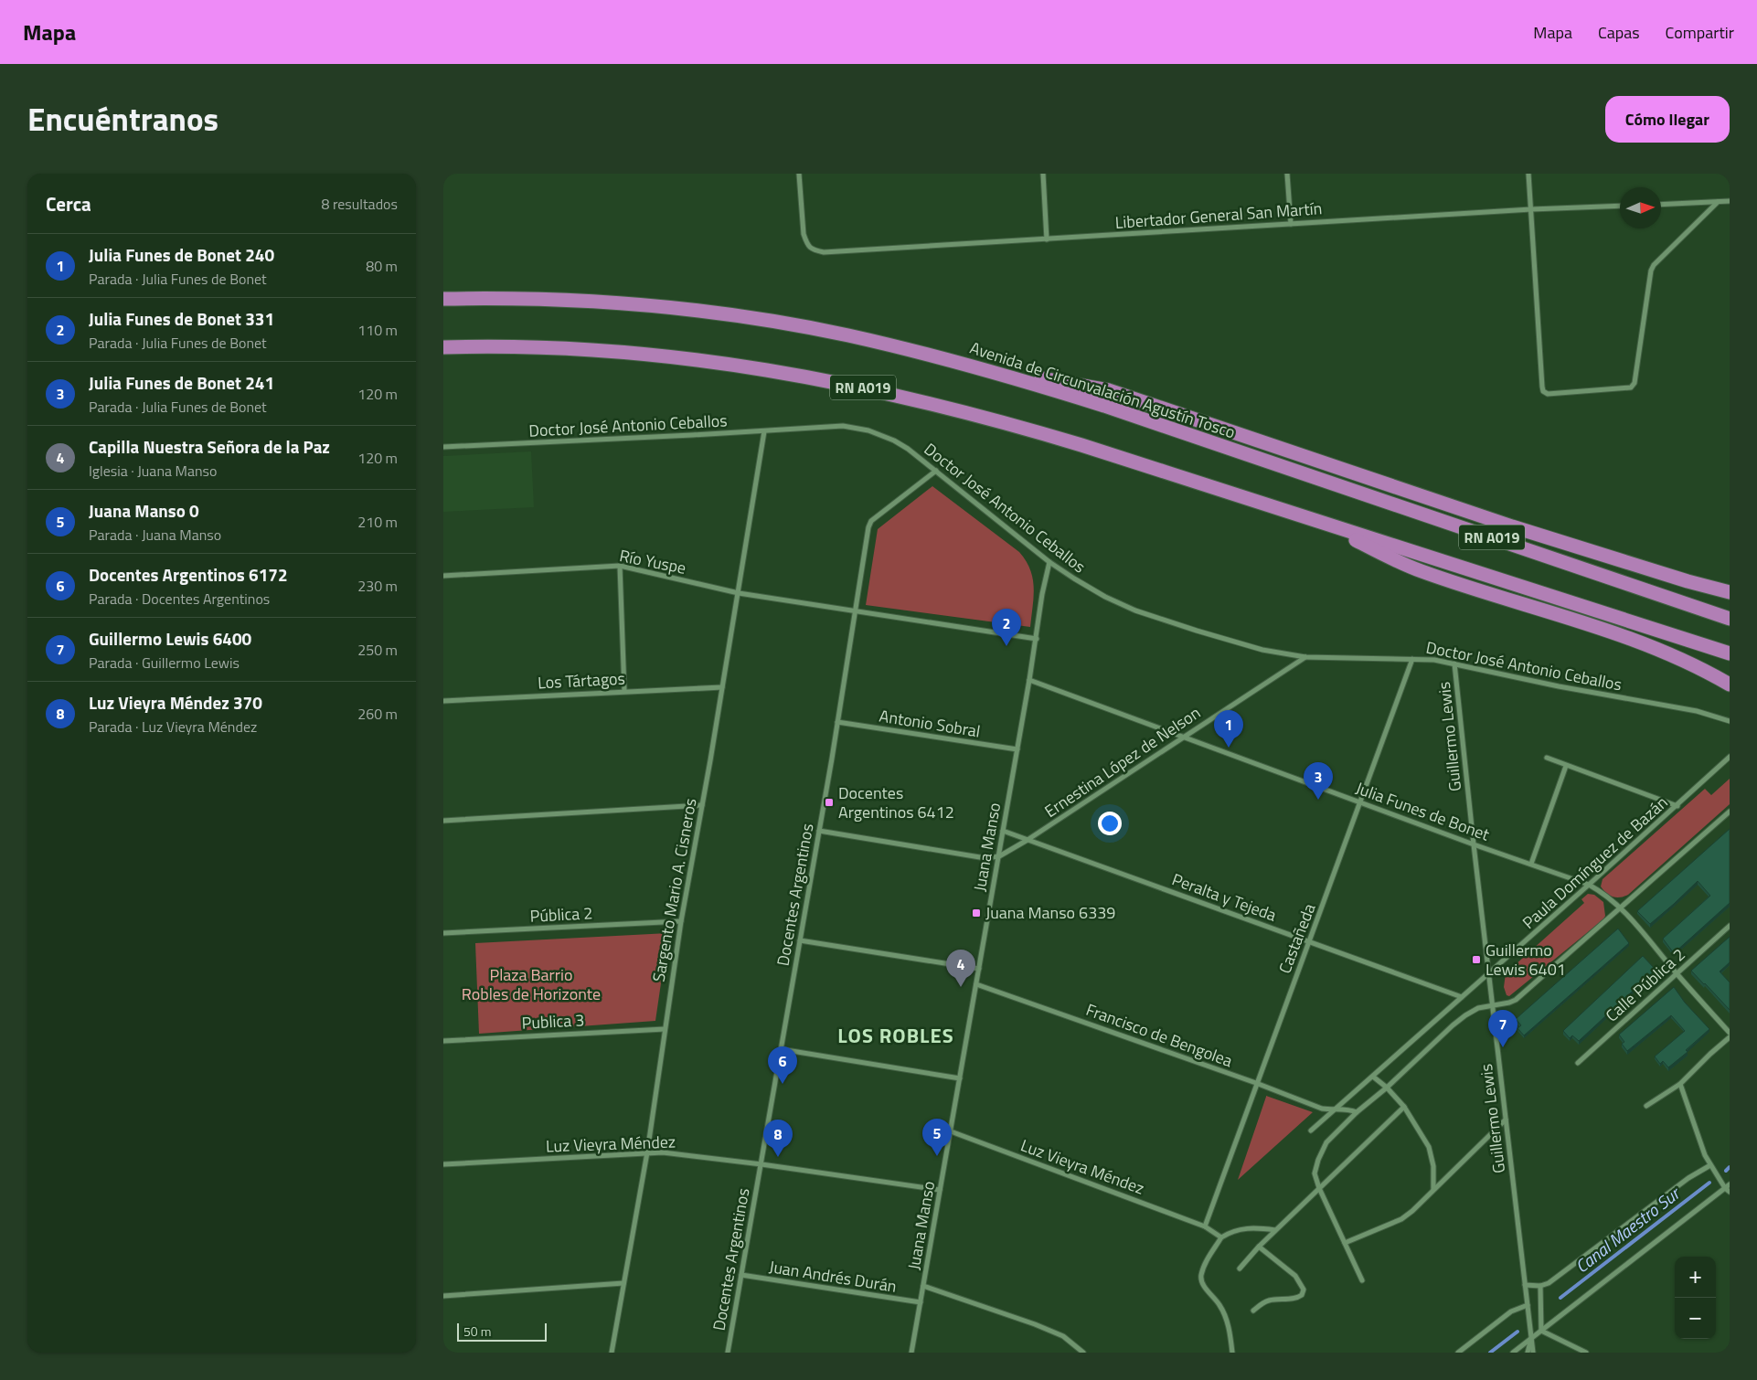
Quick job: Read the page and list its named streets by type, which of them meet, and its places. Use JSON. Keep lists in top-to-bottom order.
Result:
{
  "streets": {
    "highway": ["RN A019", "Avenida de Circunvalación Agustín Tosco"],
    "street": [
      "Libertador General San Martín",
      "Doctor José Antonio Ceballos",
      "Río Yuspe",
      "Los Tártagos",
      "Antonio Sobral",
      "Guillermo Lewis",
      "Ernestina López de Nelson",
      "Julia Funes de Bonet",
      "Juana Manso",
      "Paula Domínguez de Bazán",
      "Sargento Mario A. Cisneros",
      "Docentes Argentinos",
      "Peralta y Tejeda",
      "Pública 2",
      "Castañeda",
      "Calle Pública 2",
      "Publica 3",
      "Francisco de Bengolea",
      "Luz Vieyra Méndez",
      "Juan Andrés Durán"
    ]
  },
  "crossings": [
    ["Doctor José Antonio Ceballos", "Guillermo Lewis"],
    ["Doctor José Antonio Ceballos", "Ernestina López de Nelson"],
    ["Doctor José Antonio Ceballos", "Juana Manso"],
    ["Doctor José Antonio Ceballos", "Sargento Mario A. Cisneros"],
    ["Doctor José Antonio Ceballos", "Docentes Argentinos"],
    ["Doctor José Antonio Ceballos", "Castañeda"],
    ["Río Yuspe", "Sargento Mario A. Cisneros"],
    ["Río Yuspe", "Docentes Argentinos"],
    ["Los Tártagos", "Sargento Mario A. Cisneros"],
    ["Antonio Sobral", "Juana Manso"],
    ["Antonio Sobral", "Docentes Argentinos"],
    ["Guillermo Lewis", "Julia Funes de Bonet"],
    ["Guillermo Lewis", "Paula Domínguez de Bazán"],
    ["Ernestina López de Nelson", "Julia Funes de Bonet"],
    ["Ernestina López de Nelson", "Juana Manso"],
    ["Ernestina López de Nelson", "Peralta y Tejeda"],
    ["Julia Funes de Bonet", "Juana Manso"],
    ["Julia Funes de Bonet", "Paula Domínguez de Bazán"],
    ["Julia Funes de Bonet", "Castañeda"],
    ["Julia Funes de Bonet", "Calle Pública 2"],
    ["Juana Manso", "Peralta y Tejeda"],
    ["Juana Manso", "Francisco de Bengolea"],
    ["Juana Manso", "Luz Vieyra Méndez"],
    ["Juana Manso", "Juan Andrés Durán"],
    ["Paula Domínguez de Bazán", "Peralta y Tejeda"],
    ["Paula Domínguez de Bazán", "Francisco de Bengolea"],
    ["Sargento Mario A. Cisneros", "Pública 2"],
    ["Sargento Mario A. Cisneros", "Publica 3"],
    ["Sargento Mario A. Cisneros", "Luz Vieyra Méndez"],
    ["Docentes Argentinos", "Luz Vieyra Méndez"],
    ["Docentes Argentinos", "Juan Andrés Durán"],
    ["Peralta y Tejeda", "Castañeda"],
    ["Castañeda", "Francisco de Bengolea"],
    ["Castañeda", "Luz Vieyra Méndez"]
  ],
  "districts": ["LOS ROBLES"],
  "water": ["Canal Maestro Sur"],
  "parks": ["Plaza Barrio Robles de Horizonte"],
  "places": {
    "transit": ["Docentes Argentinos 6412", "Juana Manso 6339", "Guillermo Lewis 6401"]
  },
  "scale_bar": "50 m",
  "north": "right",
  "page": {
    "header": "Mapa",
    "nav": ["Mapa", "Capas", "Compartir"],
    "title": "Encuéntranos",
    "buttons": "Cómo llegar",
    "heading": ["Cerca", "8 resultados"],
    "list": [
      {
        "mark": "1",
        "name": "Julia Funes de Bonet 240",
        "note": "Parada · Julia Funes de Bonet",
        "value": "80 m"
      },
      {
        "mark": "2",
        "name": "Julia Funes de Bonet 331",
        "note": "Parada · Julia Funes de Bonet",
        "value": "110 m"
      },
      {
        "mark": "3",
        "name": "Julia Funes de Bonet 241",
        "note": "Parada · Julia Funes de Bonet",
        "value": "120 m"
      },
      {
        "mark": "4",
        "name": "Capilla Nuestra Señora de la Paz",
        "note": "Iglesia · Juana Manso",
        "value": "120 m"
      },
      {
        "mark": "5",
        "name": "Juana Manso 0",
        "note": "Parada · Juana Manso",
        "value": "210 m"
      },
      {
        "mark": "6",
        "name": "Docentes Argentinos 6172",
        "note": "Parada · Docentes Argentinos",
        "value": "230 m"
      },
      {
        "mark": "7",
        "name": "Guillermo Lewis 6400",
        "note": "Parada · Guillermo Lewis",
        "value": "250 m"
      },
      {
        "mark": "8",
        "name": "Luz Vieyra Méndez 370",
        "note": "Parada · Luz Vieyra Méndez",
        "value": "260 m"
      }
    ],
    "pins": [
      "2",
      "1",
      "3",
      "4",
      "7",
      "6",
      "5",
      "8"
    ],
    "map_buttons": ["+", "−"],
    "scale": "50 m"
  }
}
